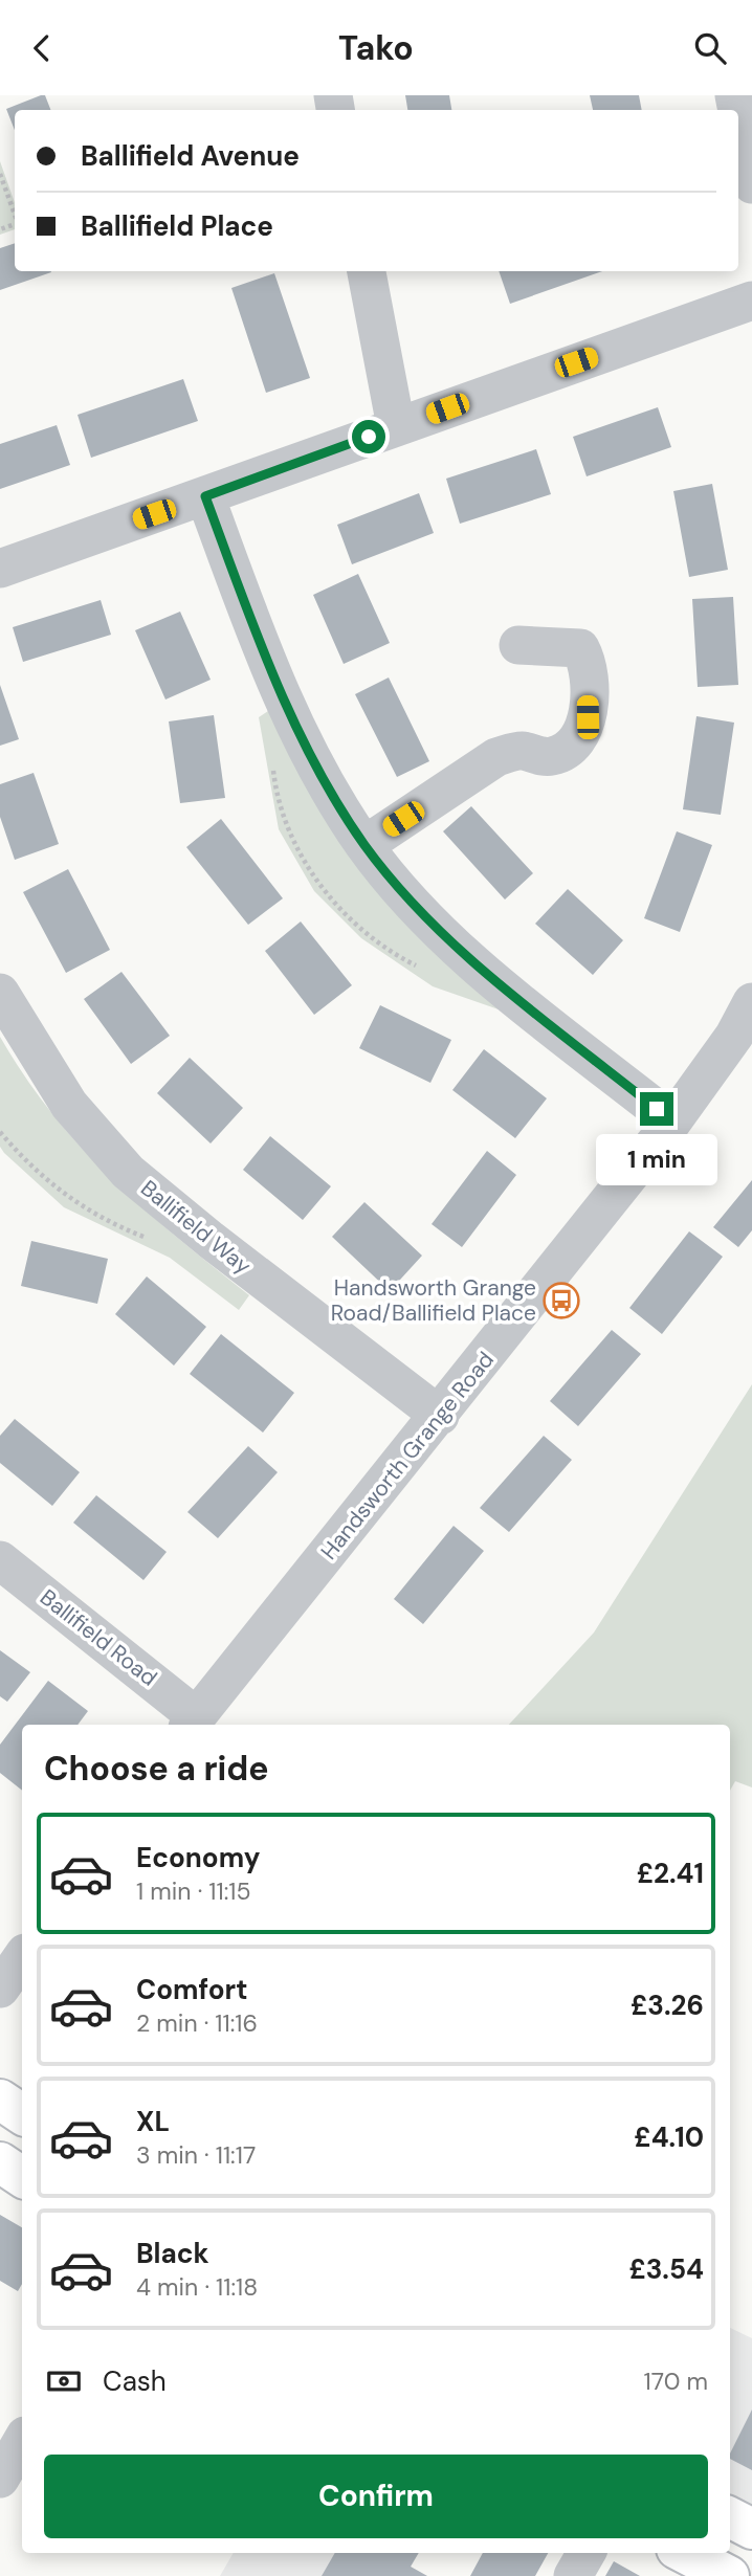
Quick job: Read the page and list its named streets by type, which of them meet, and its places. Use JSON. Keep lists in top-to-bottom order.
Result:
{
  "streets": {
    "street": ["Ballifield Way", "Handsworth Grange Road", "Ballifield Road"]
  },
  "crossings": [
    ["Ballifield Way", "Handsworth Grange Road"],
    ["Handsworth Grange Road", "Ballifield Road"]
  ],
  "places": {
    "bus stop": ["Handsworth Grange Road/Ballifield Place"]
  },
  "page": {
    "header": "Tako",
    "banner": ["Ballifield Avenue", "Ballifield Place"],
    "bubble": "1 min",
    "heading": "Choose a ride",
    "list": [
      {
        "name": "Economy",
        "note": "1 min · 11:15",
        "value": "£2.41"
      },
      {
        "name": "Comfort",
        "note": "2 min · 11:16",
        "value": "£3.26"
      },
      {
        "name": "XL",
        "note": "3 min · 11:17",
        "value": "£4.10"
      },
      {
        "name": "Black",
        "note": "4 min · 11:18",
        "value": "£3.54"
      }
    ],
    "pay": ["Cash", "170 m"],
    "buttons": "Confirm"
  }
}
